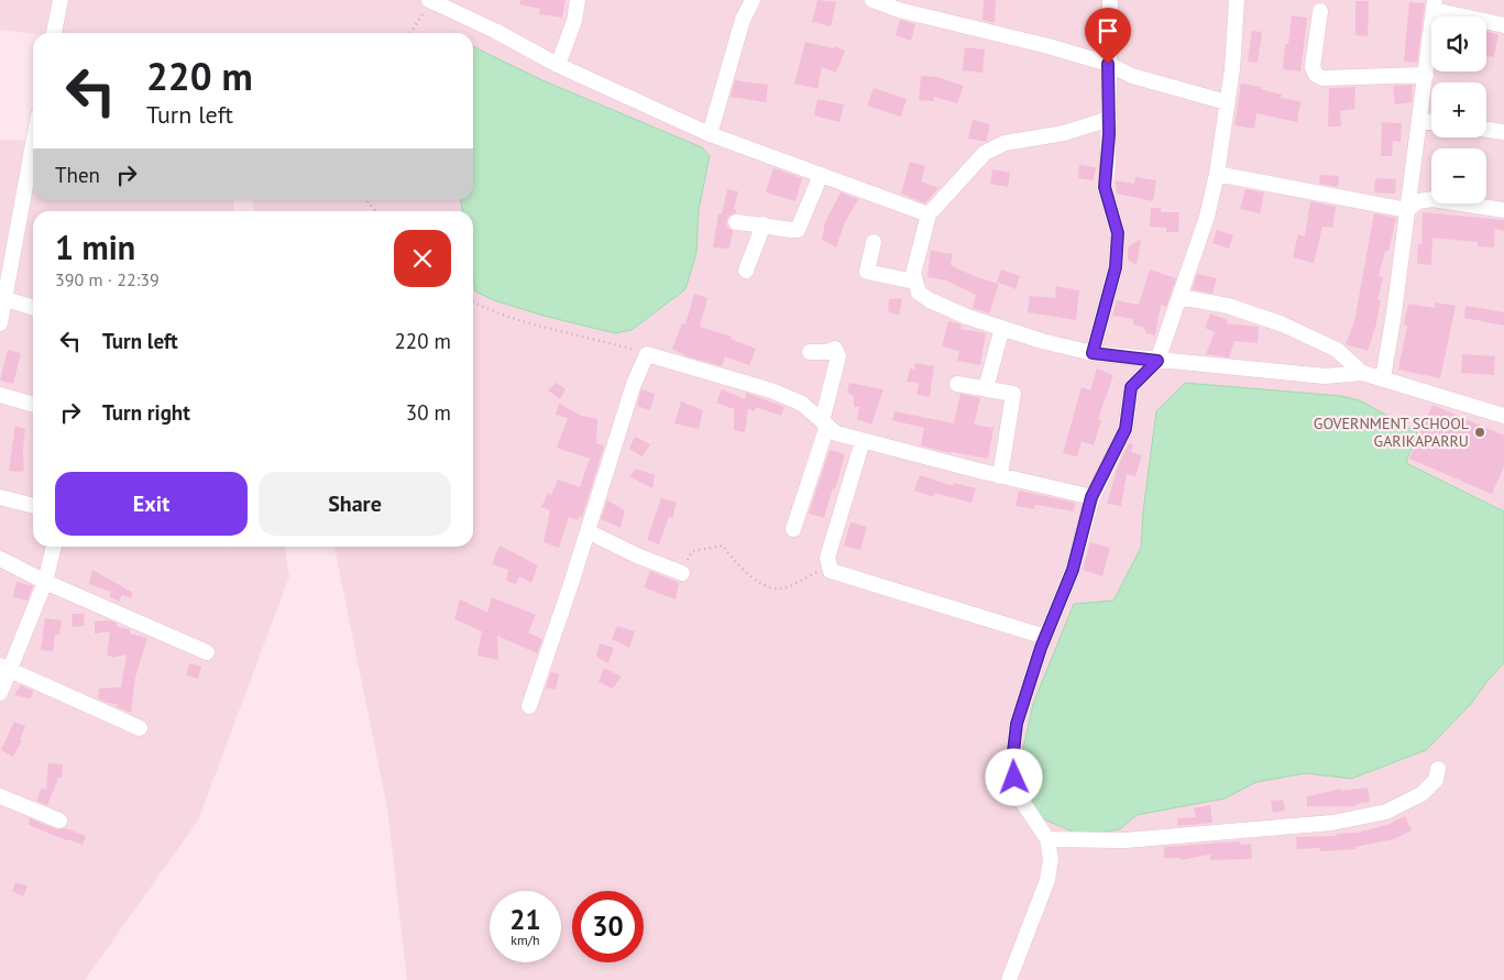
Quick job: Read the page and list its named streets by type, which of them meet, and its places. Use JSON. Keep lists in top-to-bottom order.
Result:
{
  "places": ["GOVERNMENT SCHOOL GARIKAPARRU"],
  "page": {
    "map_buttons": ["+", "−"],
    "turn": ["220 m", "Turn left"],
    "then": "Then",
    "heading": ["1 min", "390 m · 22:39"],
    "list": [
      {
        "name": "Turn left",
        "value": "220 m"
      },
      {
        "name": "Turn right",
        "value": "30 m"
      }
    ],
    "buttons": ["Exit", "Share"],
    "speed": "21 km/h",
    "limit": "30"
  }
}
